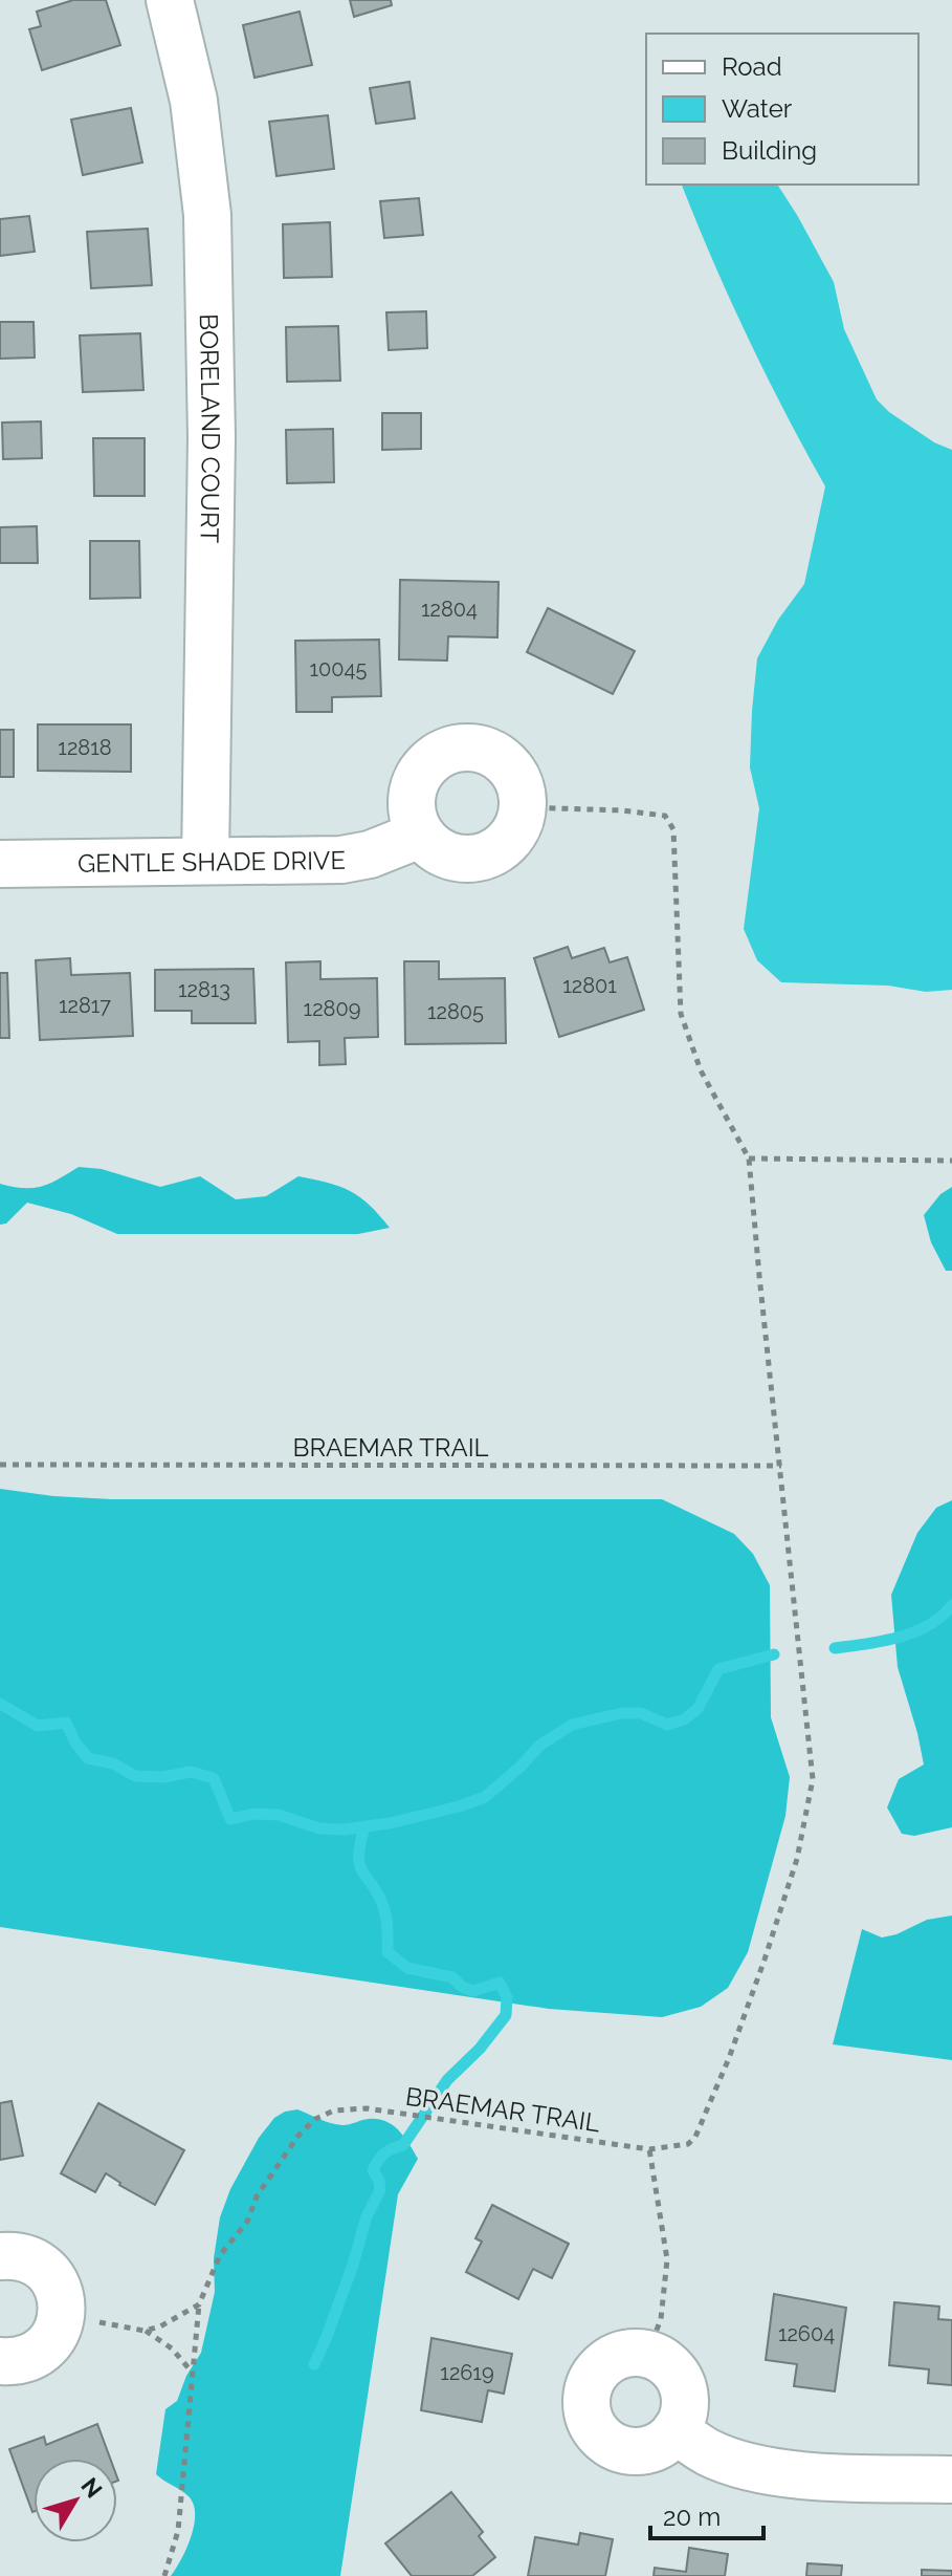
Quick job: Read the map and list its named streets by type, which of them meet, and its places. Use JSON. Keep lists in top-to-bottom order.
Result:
{
  "streets": {
    "street": ["BORELAND COURT", "GENTLE SHADE DRIVE"],
    "path": ["BRAEMAR TRAIL"]
  },
  "crossings": [
    ["BORELAND COURT", "GENTLE SHADE DRIVE"],
    ["GENTLE SHADE DRIVE", "BRAEMAR TRAIL"]
  ],
  "house_numbers": [
    "12804",
    "10045",
    "12818",
    "12801",
    "12813",
    "12817",
    "12809",
    "12805",
    "12604",
    "12619"
  ],
  "legend": ["Road", "Water", "Building"],
  "scale_bar": "20 m",
  "north": "top right"
}
